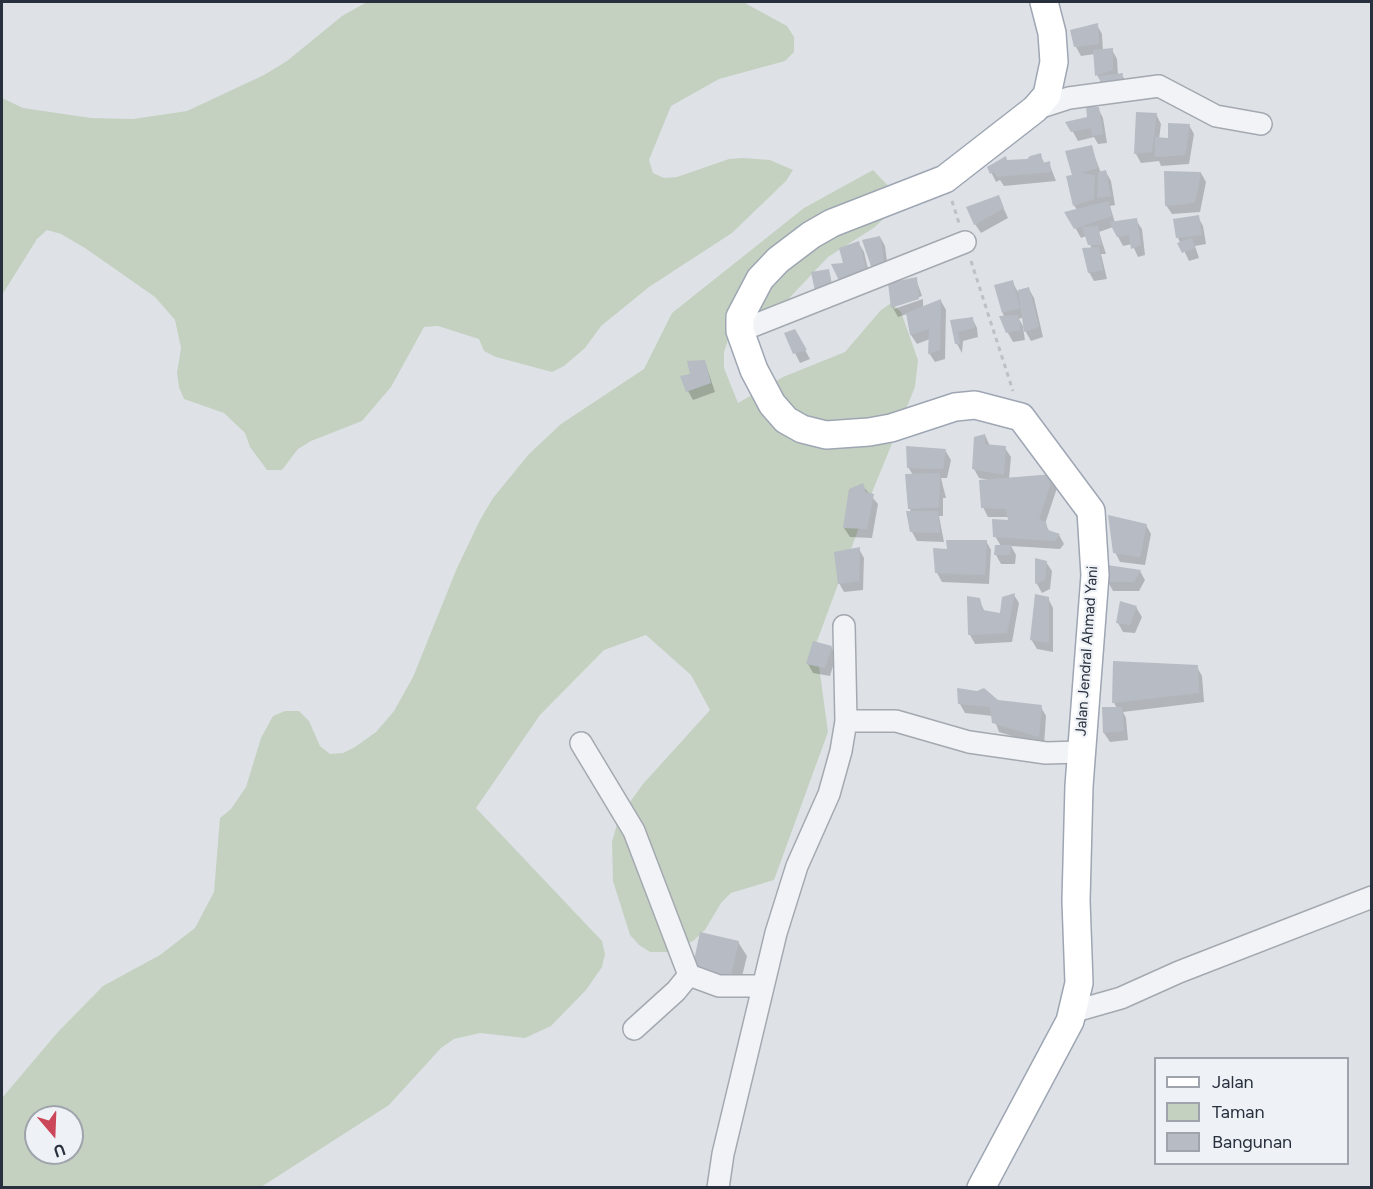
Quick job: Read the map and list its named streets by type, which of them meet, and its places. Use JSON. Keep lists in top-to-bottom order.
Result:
{
  "streets": {
    "main road": ["Jalan Jendral Ahmad Yani"]
  },
  "legend": ["Jalan", "Taman", "Bangunan"],
  "north": "bottom"
}
